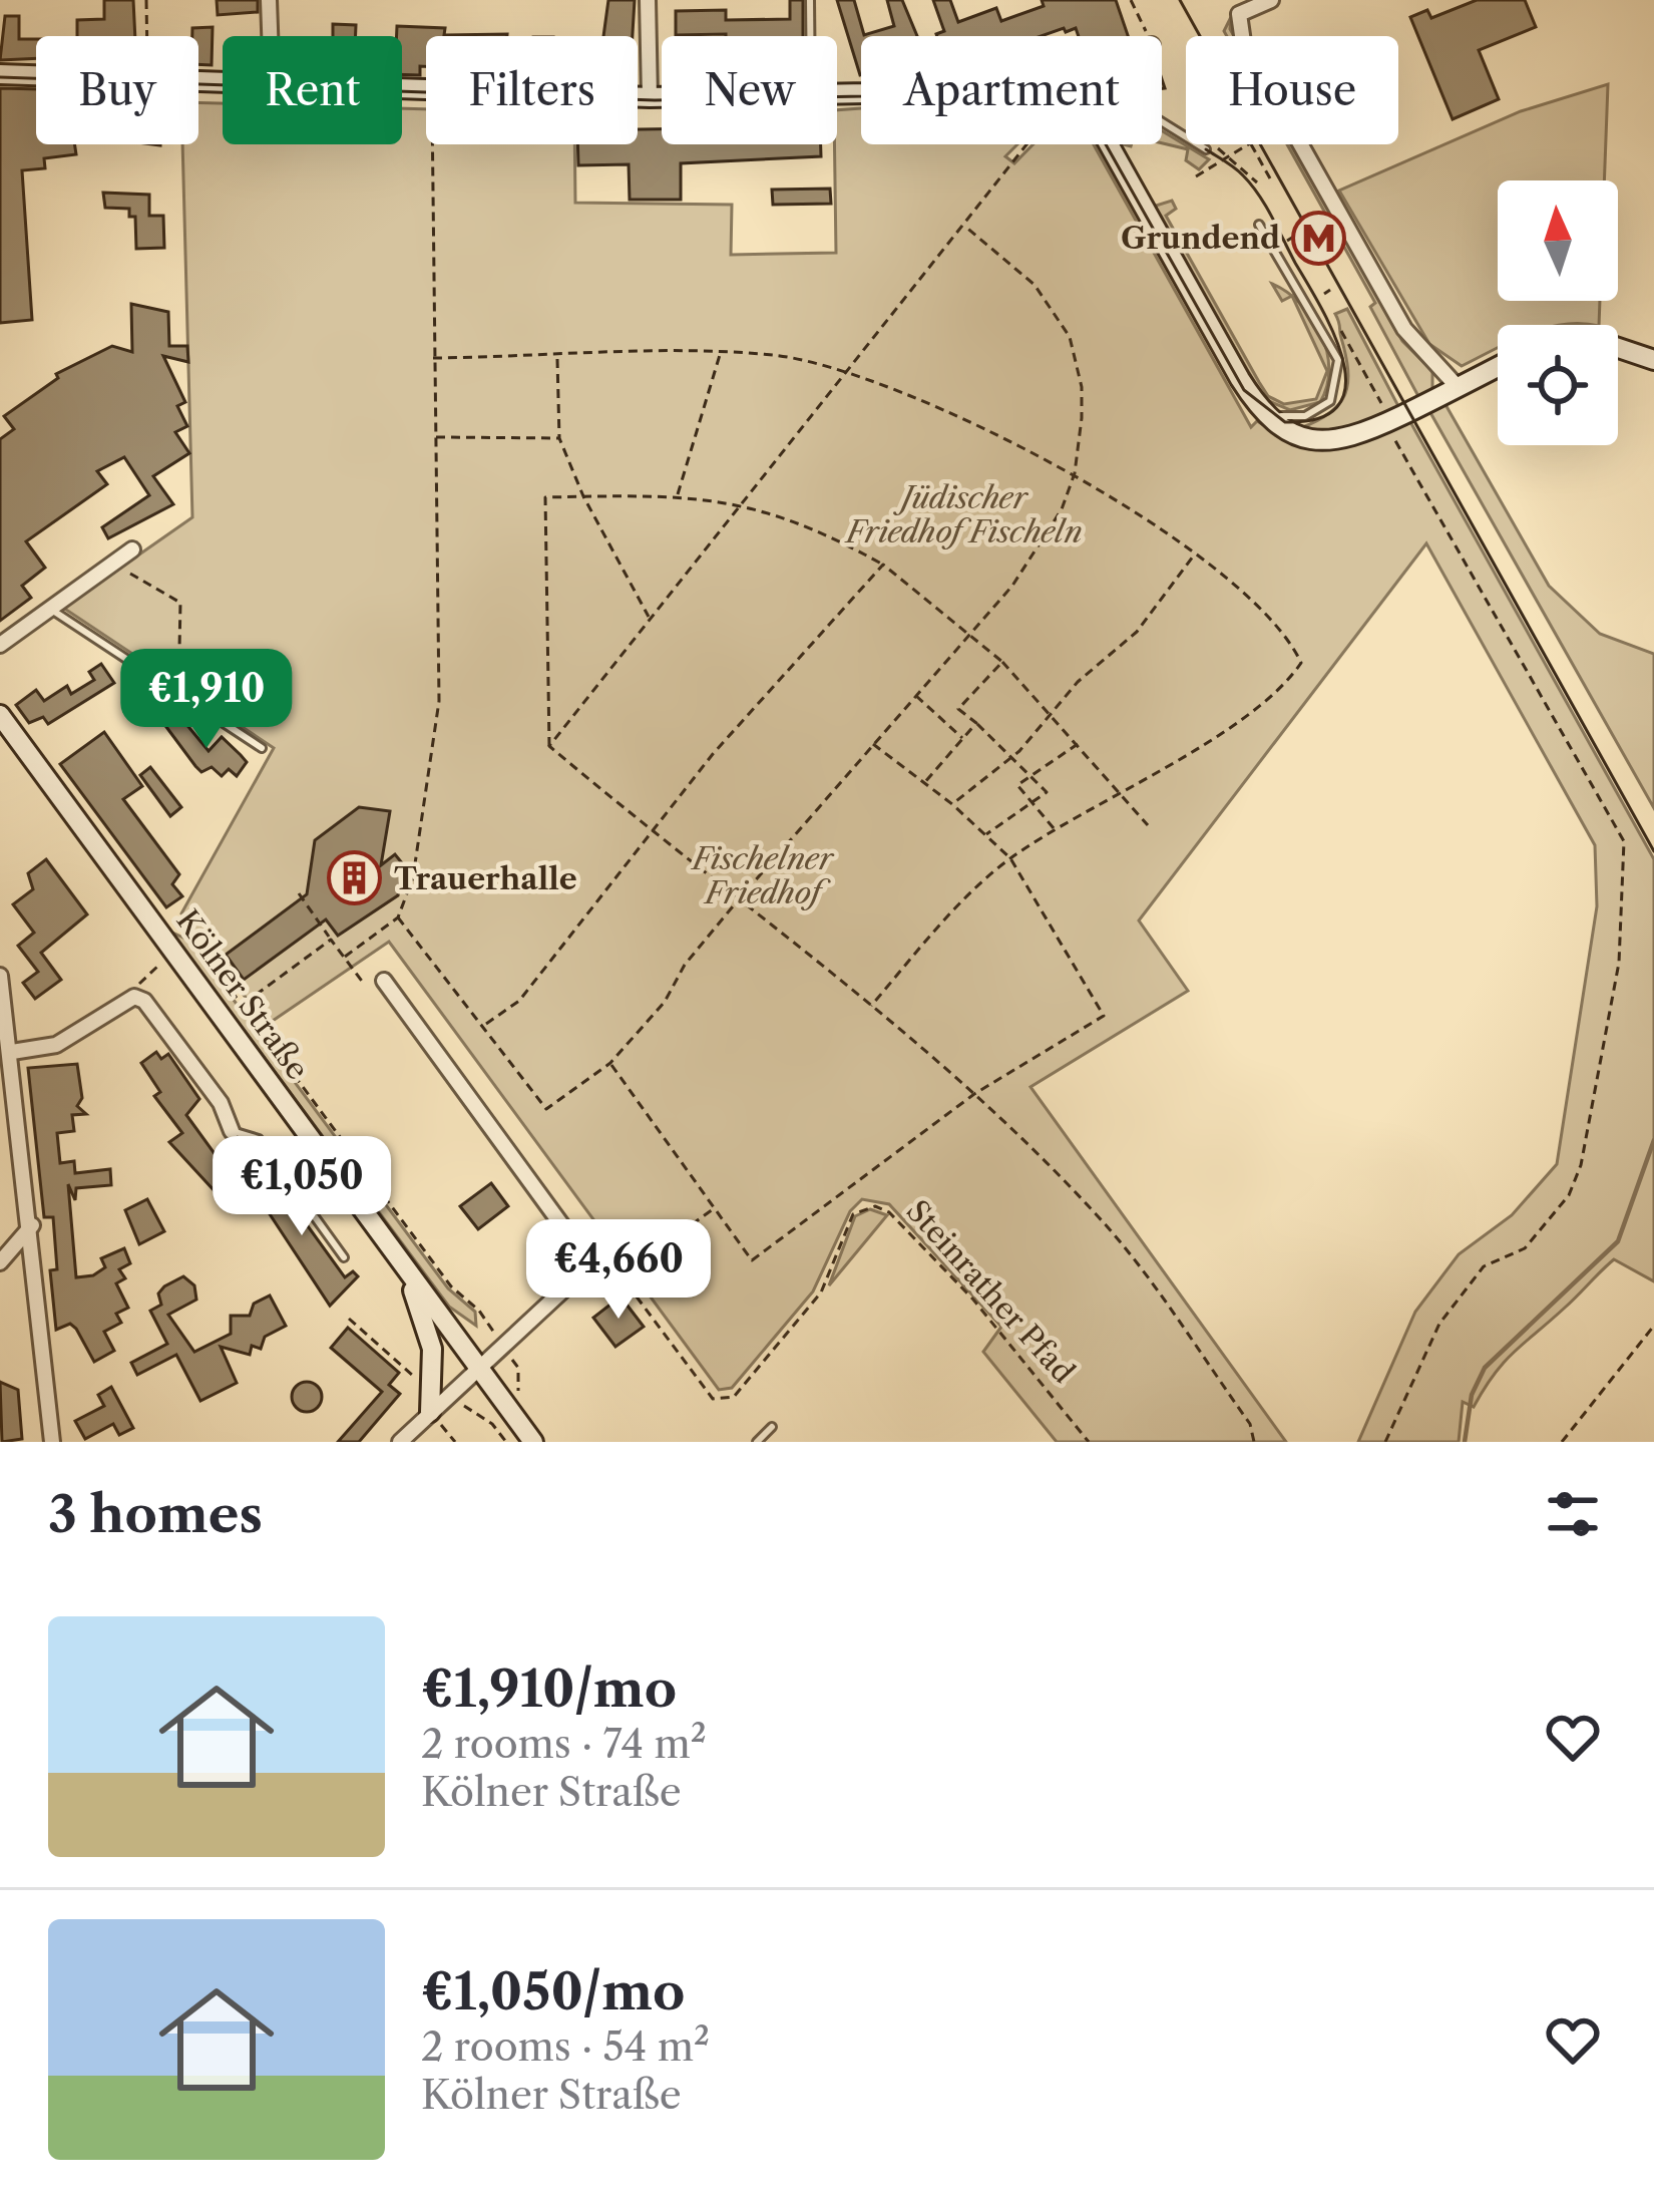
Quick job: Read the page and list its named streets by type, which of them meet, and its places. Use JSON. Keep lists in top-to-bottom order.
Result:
{
  "streets": {
    "street": ["Kölner Straße"],
    "path": ["Steinrather Pfad"]
  },
  "parks": ["Jüdischer Friedhof Fischeln", "Fischelner Friedhof"],
  "places": {
    "metro station": ["Grundend"],
    "building": ["Trauerhalle"]
  },
  "north": "top",
  "page": {
    "chip": [
      "Buy",
      "Rent",
      "Filters",
      "New",
      "Apartment",
      "House"
    ],
    "price": ["€1,910", "€1,050", "€4,660"],
    "heading": "3 homes",
    "list": [
      {
        "name": "€1,910/mo",
        "note": "2 rooms · 74 m² · Kölner Straße"
      },
      {
        "name": "€1,050/mo",
        "note": "2 rooms · 54 m² · Kölner Straße"
      }
    ]
  }
}
